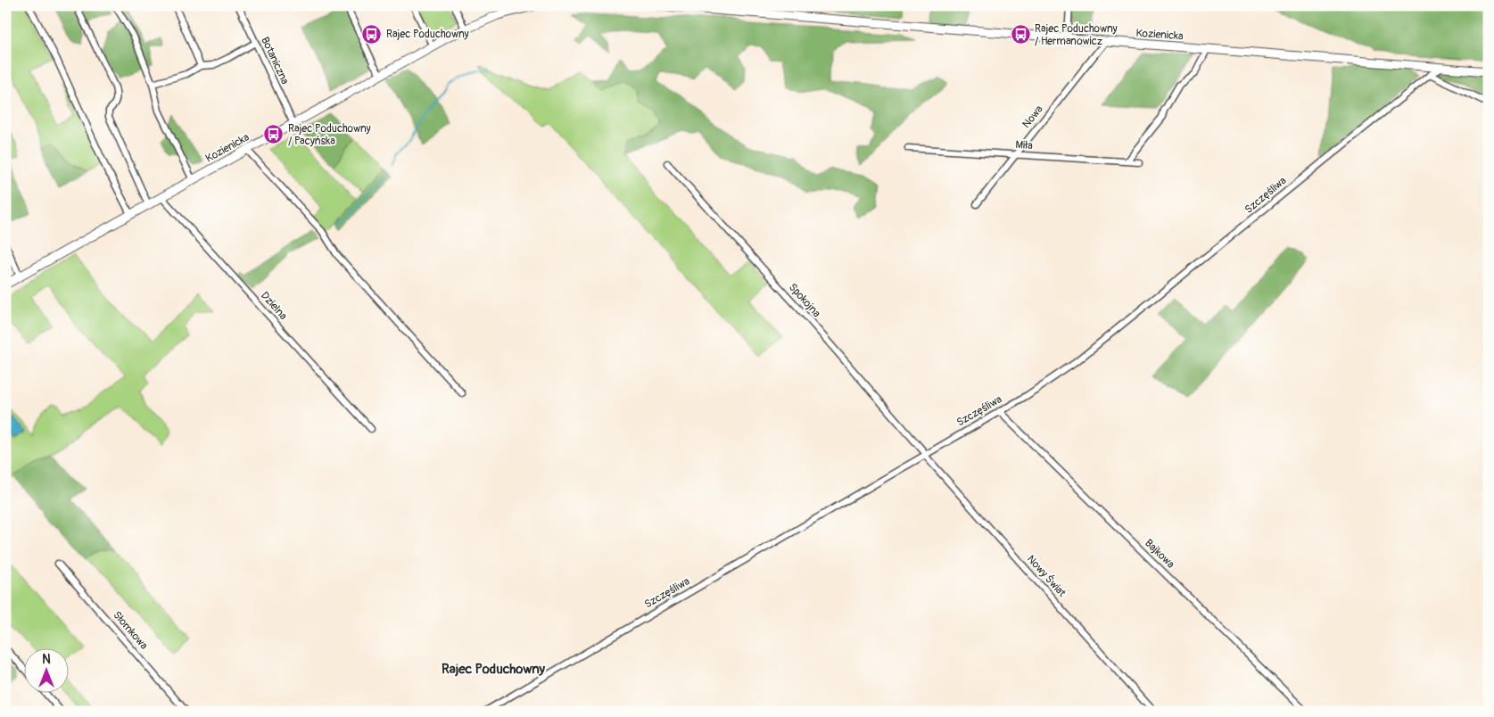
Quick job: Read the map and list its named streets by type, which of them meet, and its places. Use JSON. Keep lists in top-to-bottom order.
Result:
{
  "streets": {
    "main road": ["Kozienicka"],
    "street": [
      "Botaniczna",
      "Nowa",
      "Miła",
      "Szczęśliwa",
      "Spokojna",
      "Dzielna",
      "Bajkowa",
      "Nowy Świat",
      "Słomkowa"
    ]
  },
  "crossings": [
    ["Kozienicka", "Botaniczna"],
    ["Kozienicka", "Nowa"],
    ["Kozienicka", "Szczęśliwa"],
    ["Kozienicka", "Dzielna"],
    ["Nowa", "Miła"],
    ["Szczęśliwa", "Spokojna"],
    ["Szczęśliwa", "Bajkowa"],
    ["Szczęśliwa", "Nowy Świat"],
    ["Spokojna", "Nowy Świat"]
  ],
  "districts": ["Rajec Poduchowny"],
  "places": {
    "bus stop": ["Rajec Poduchowny", "Rajec Poduchowny / Hermanowicz", "Rajec Poduchowny / Pacyńska"]
  },
  "north": "top"
}
